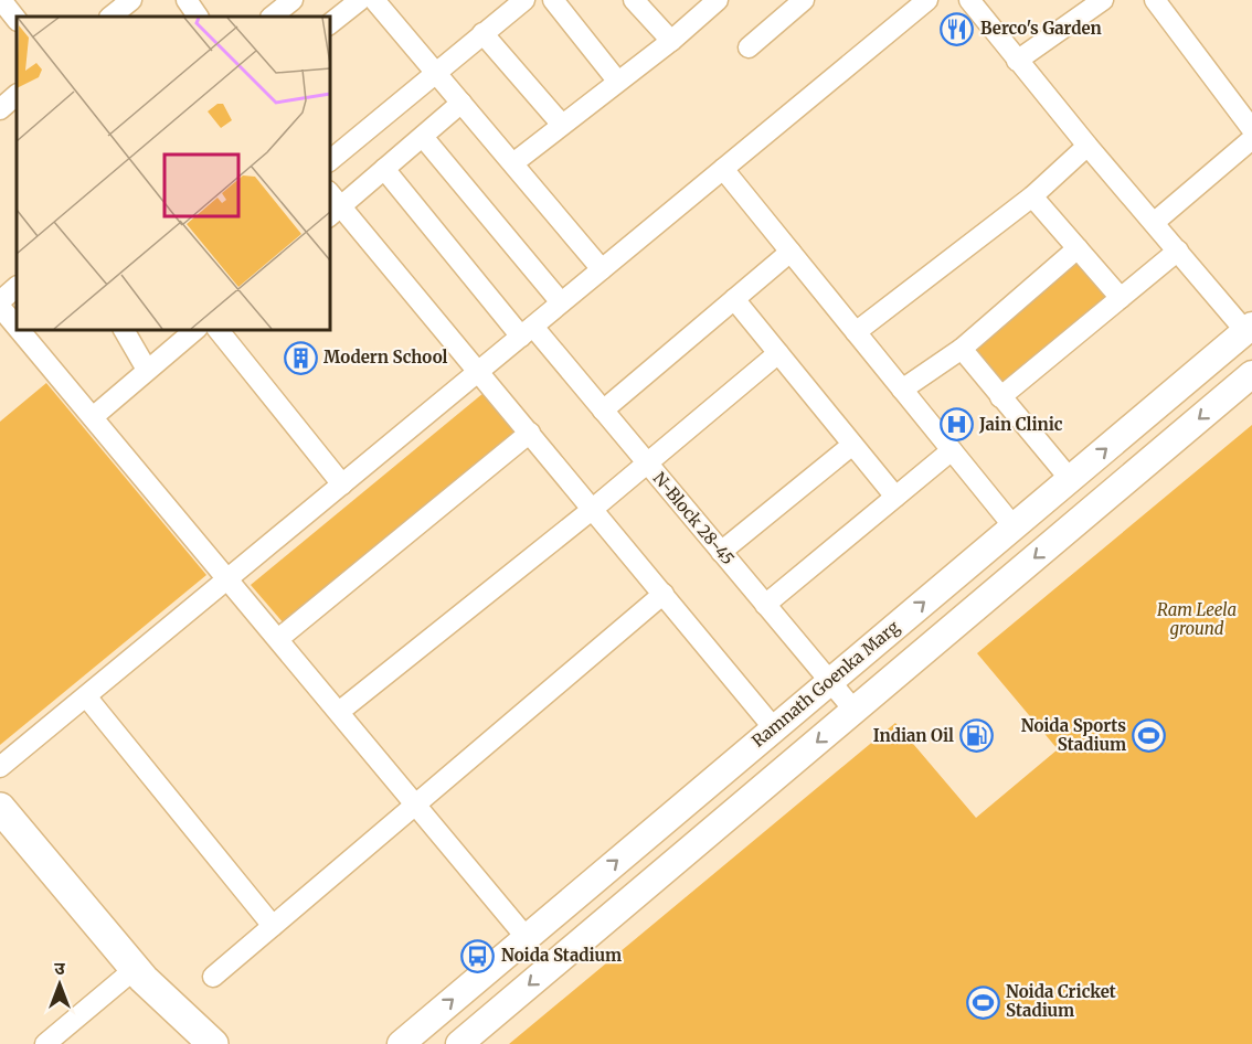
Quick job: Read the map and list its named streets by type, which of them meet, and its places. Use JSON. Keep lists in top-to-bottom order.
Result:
{
  "streets": {
    "street": ["N-Block 28-45", "Ramnath Goenka Marg"]
  },
  "crossings": [
    ["N-Block 28-45", "Ramnath Goenka Marg"]
  ],
  "parks": ["Ram Leela ground"],
  "places": {
    "restaurant": ["Berco's Garden"],
    "building": ["Modern School"],
    "hospital": ["Jain Clinic"],
    "fuel station": ["Indian Oil"],
    "sports": ["Noida Sports Stadium", "Noida Cricket Stadium"],
    "bus stop": ["Noida Stadium"]
  },
  "north": "top"
}
